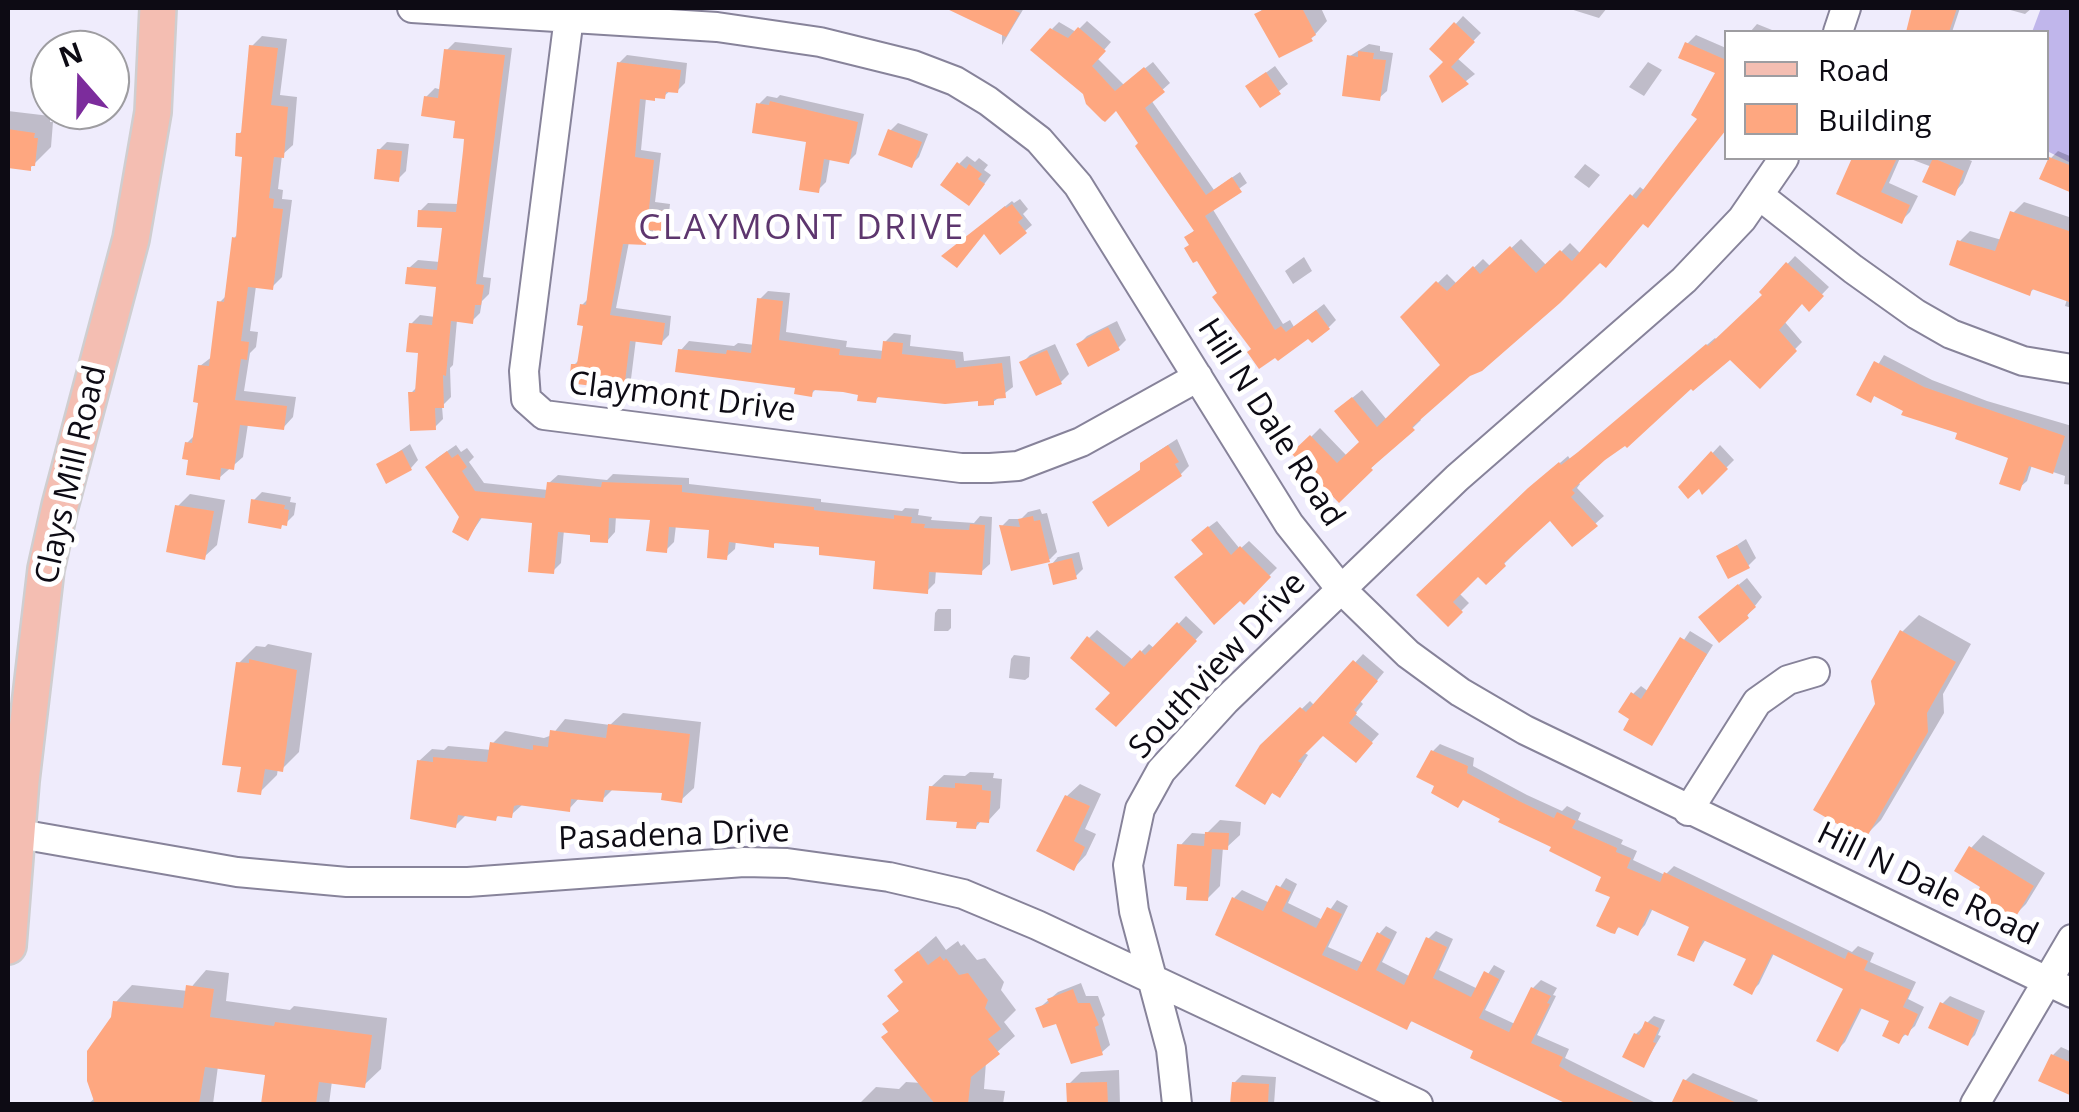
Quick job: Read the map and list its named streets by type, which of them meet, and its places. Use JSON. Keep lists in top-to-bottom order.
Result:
{
  "streets": {
    "main road": ["Clays Mill Road"],
    "street": [
      "Claymont Drive",
      "Hill N Dale Road",
      "Southview Drive",
      "Pasadena Drive"
    ]
  },
  "crossings": [
    ["Claymont Drive", "Hill N Dale Road"],
    ["Hill N Dale Road", "Southview Drive"],
    ["Clays Mill Road", "Pasadena Drive"],
    ["Southview Drive", "Pasadena Drive"]
  ],
  "districts": ["CLAYMONT DRIVE"],
  "legend": ["Road", "Building"],
  "north": "top"
}
